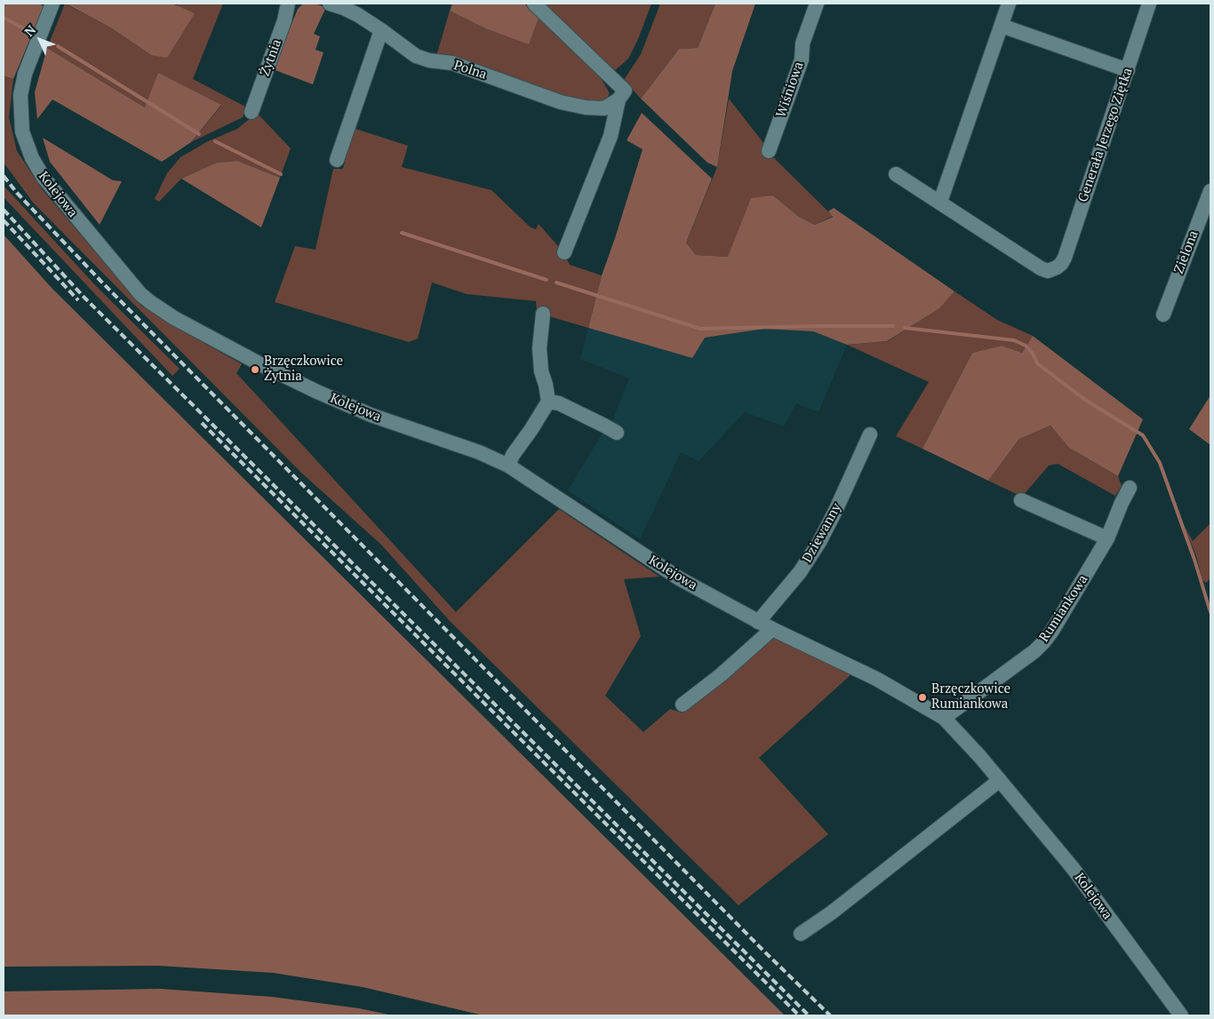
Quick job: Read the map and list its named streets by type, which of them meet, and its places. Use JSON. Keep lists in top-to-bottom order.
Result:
{
  "streets": {
    "street": [
      "Żytnia",
      "Polna",
      "Wiśniowa",
      "Generała Jerzego Ziętka",
      "Kolejowa",
      "Zielona",
      "Dziewanny",
      "Rumiankowa"
    ]
  },
  "crossings": [
    ["Kolejowa", "Dziewanny"],
    ["Kolejowa", "Rumiankowa"]
  ],
  "places": ["Brzęczkowice Żytnia", "Brzęczkowice Rumiankowa"],
  "north": "top left"
}
